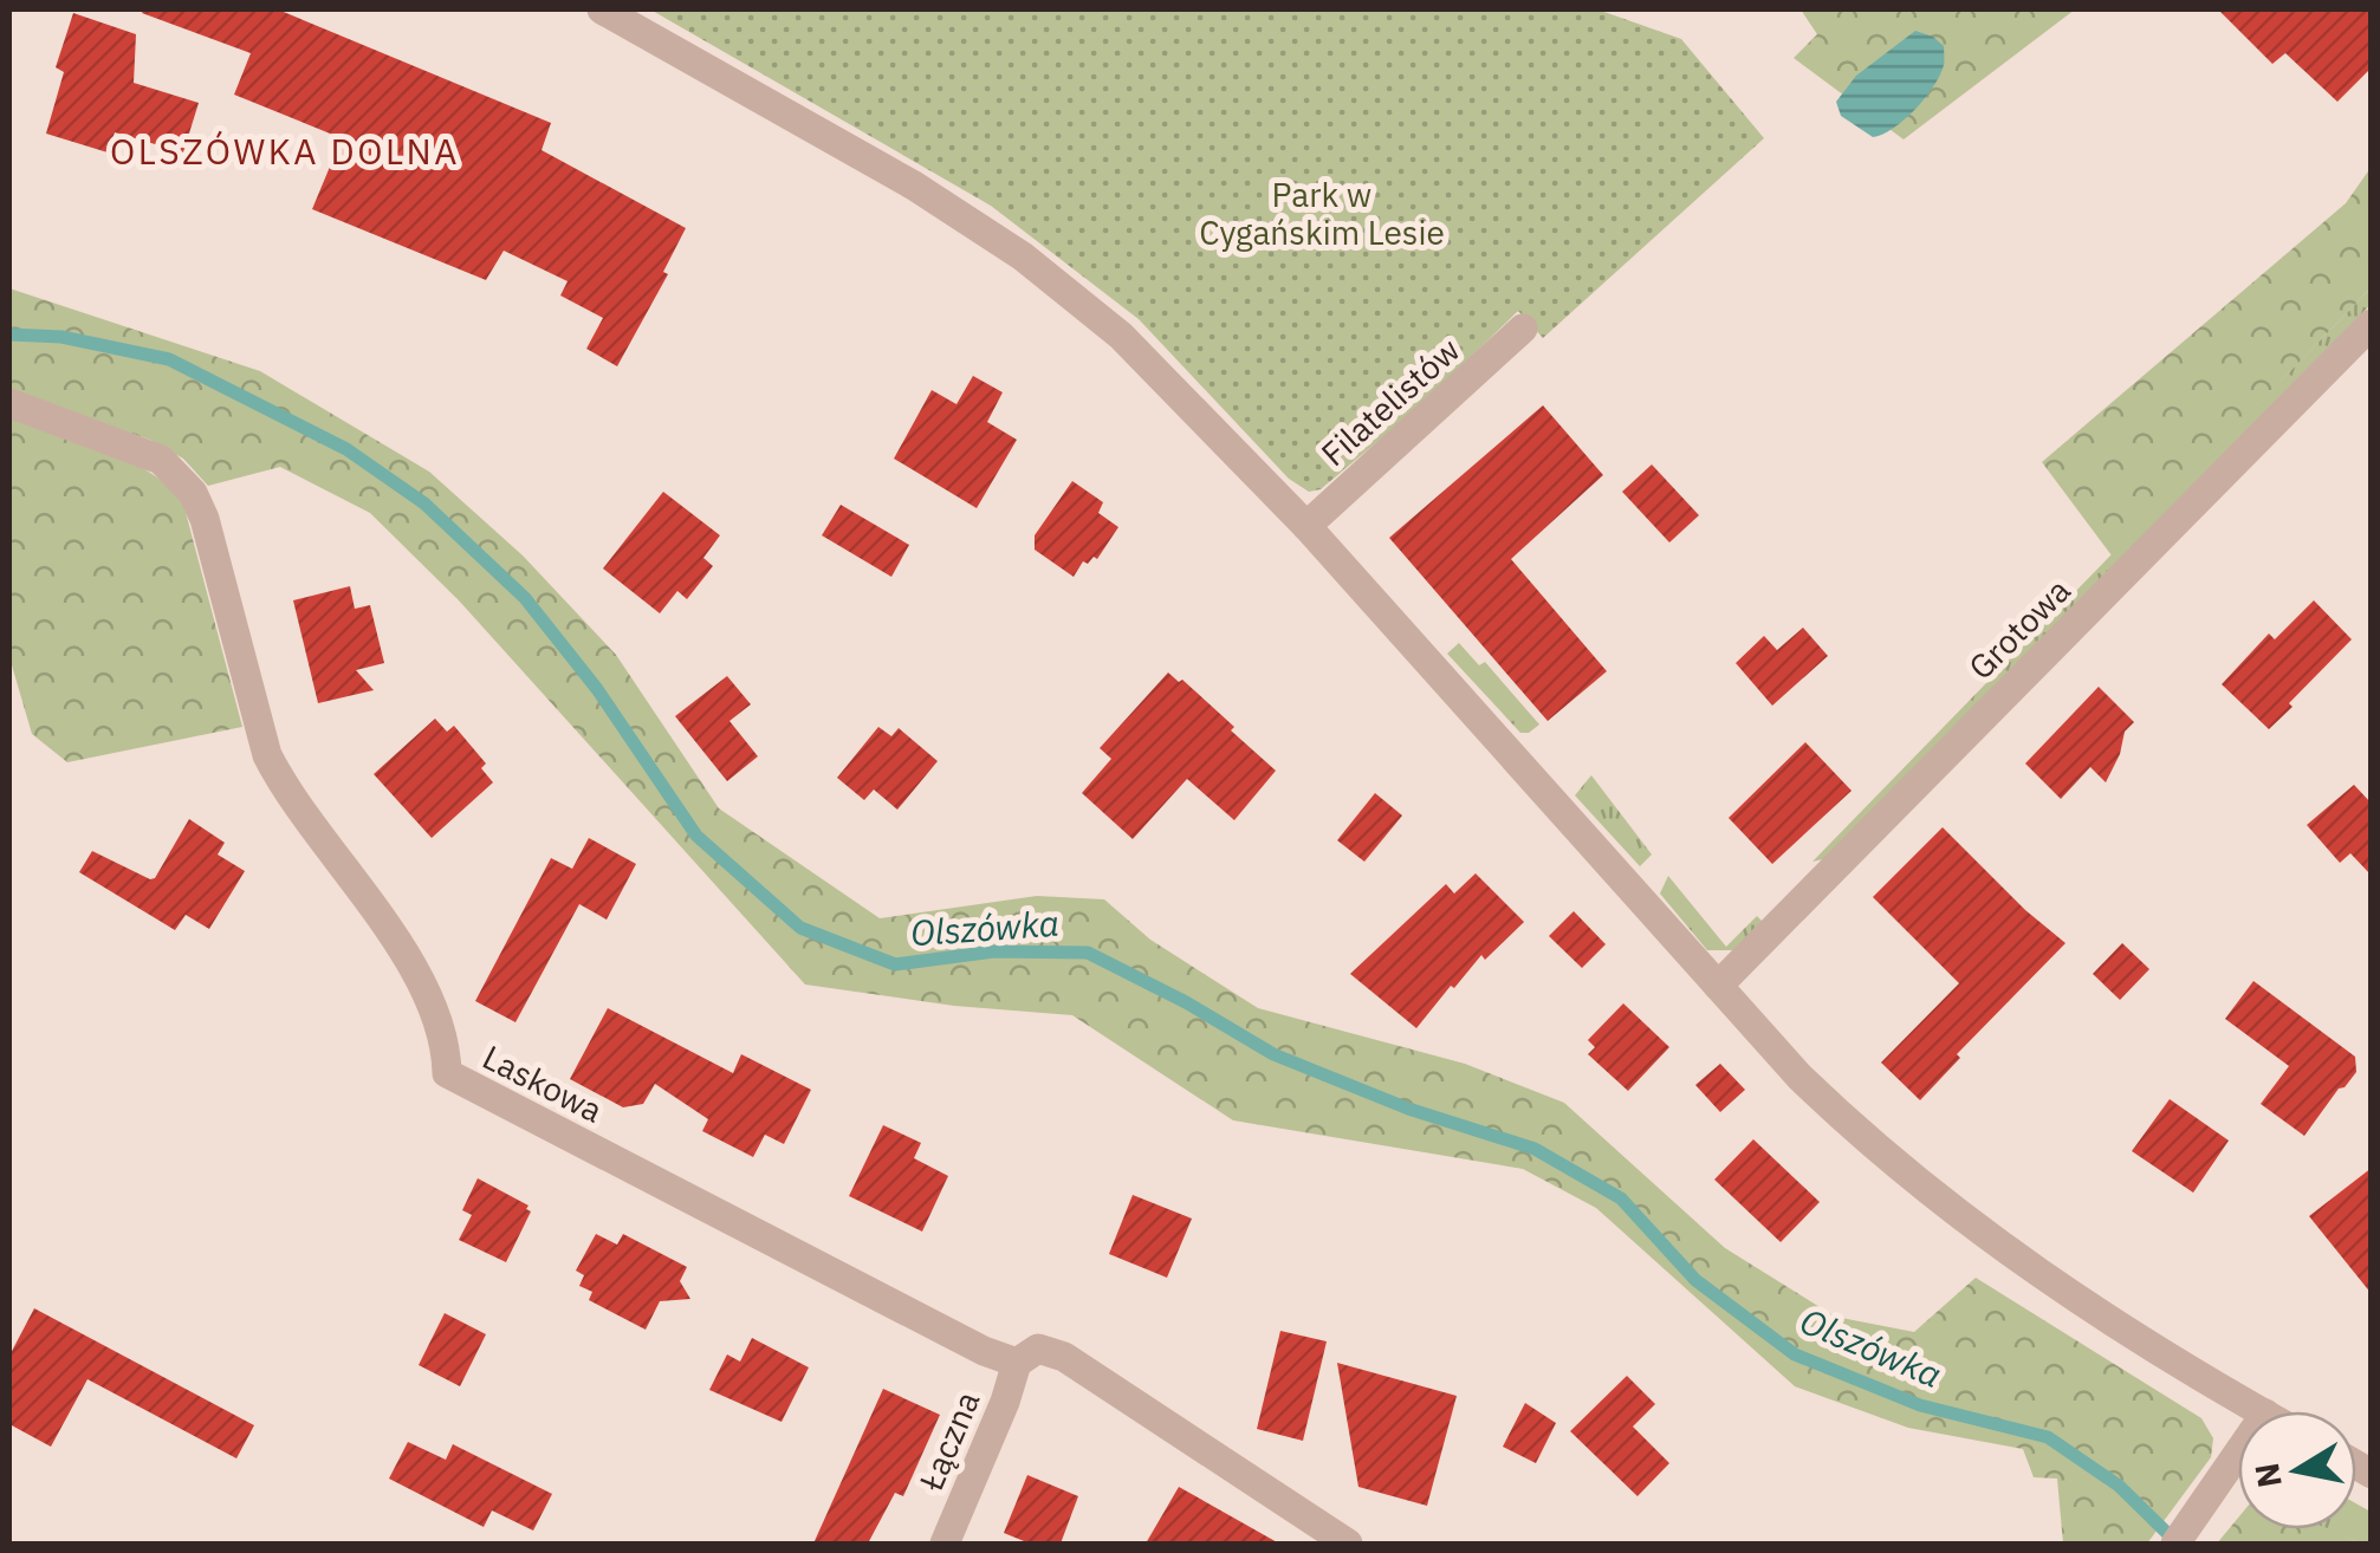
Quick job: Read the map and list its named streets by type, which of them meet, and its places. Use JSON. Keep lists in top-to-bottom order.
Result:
{
  "streets": {
    "street": [
      "Filatelistów",
      "Grotowa",
      "Laskowa",
      "Łączna"
    ]
  },
  "crossings": [
    ["Laskowa", "Łączna"]
  ],
  "districts": ["OLSZÓWKA DOLNA"],
  "water": ["Olszówka"],
  "parks": ["Park w Cygańskim Lesie"],
  "north": "left"
}
